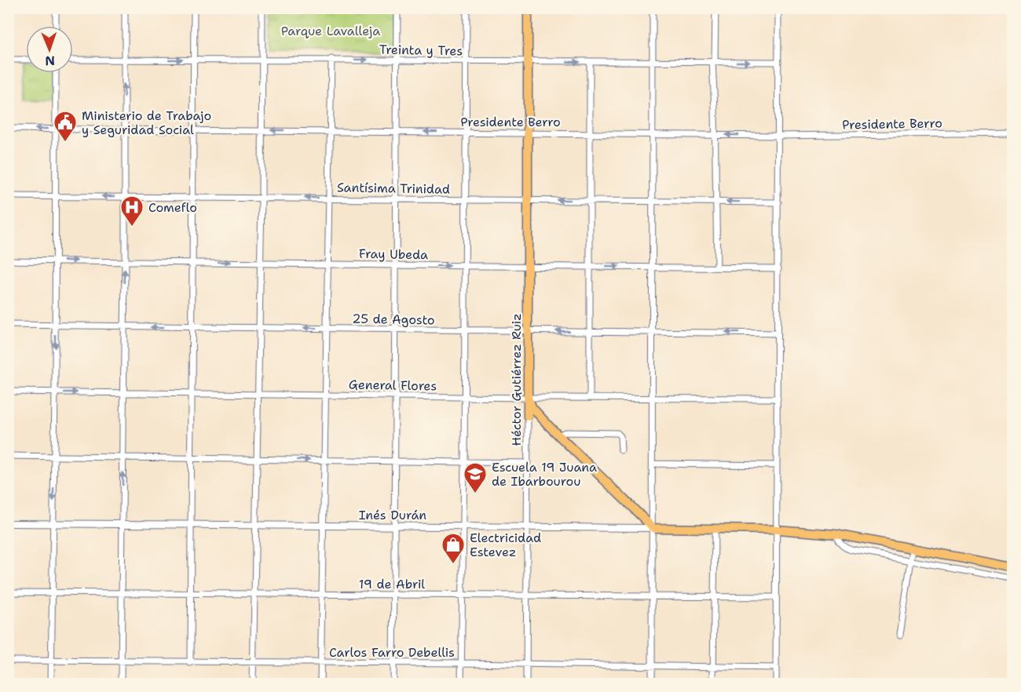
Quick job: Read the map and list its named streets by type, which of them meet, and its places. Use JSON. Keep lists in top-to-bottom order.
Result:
{
  "streets": {
    "highway": ["Héctor Gutiérrez Ruiz", "Inés Durán"],
    "street": [
      "Treinta y Tres",
      "Presidente Berro",
      "Santísima Trinidad",
      "Fray Ubeda",
      "25 de Agosto",
      "General Flores",
      "19 de Abril",
      "Carlos Farro Debellis"
    ]
  },
  "crossings": [
    ["Treinta y Tres", "Héctor Gutiérrez Ruiz"],
    ["Presidente Berro", "Héctor Gutiérrez Ruiz"],
    ["Santísima Trinidad", "Héctor Gutiérrez Ruiz"],
    ["Fray Ubeda", "Héctor Gutiérrez Ruiz"],
    ["25 de Agosto", "Héctor Gutiérrez Ruiz"],
    ["Héctor Gutiérrez Ruiz", "General Flores"],
    ["Héctor Gutiérrez Ruiz", "Inés Durán"],
    ["Héctor Gutiérrez Ruiz", "19 de Abril"],
    ["Héctor Gutiérrez Ruiz", "Carlos Farro Debellis"]
  ],
  "one_way": ["Treinta y Tres", "25 de Agosto"],
  "parks": ["Parque Lavalleja"],
  "places": {
    "public building": ["Ministerio de Trabajo y Seguridad Social"],
    "hospital": ["Comeflo"],
    "school or university": ["Escuela 19 Juana de Ibarbourou"],
    "shop": ["Electricidad Estevez"]
  },
  "north": "bottom"
}
